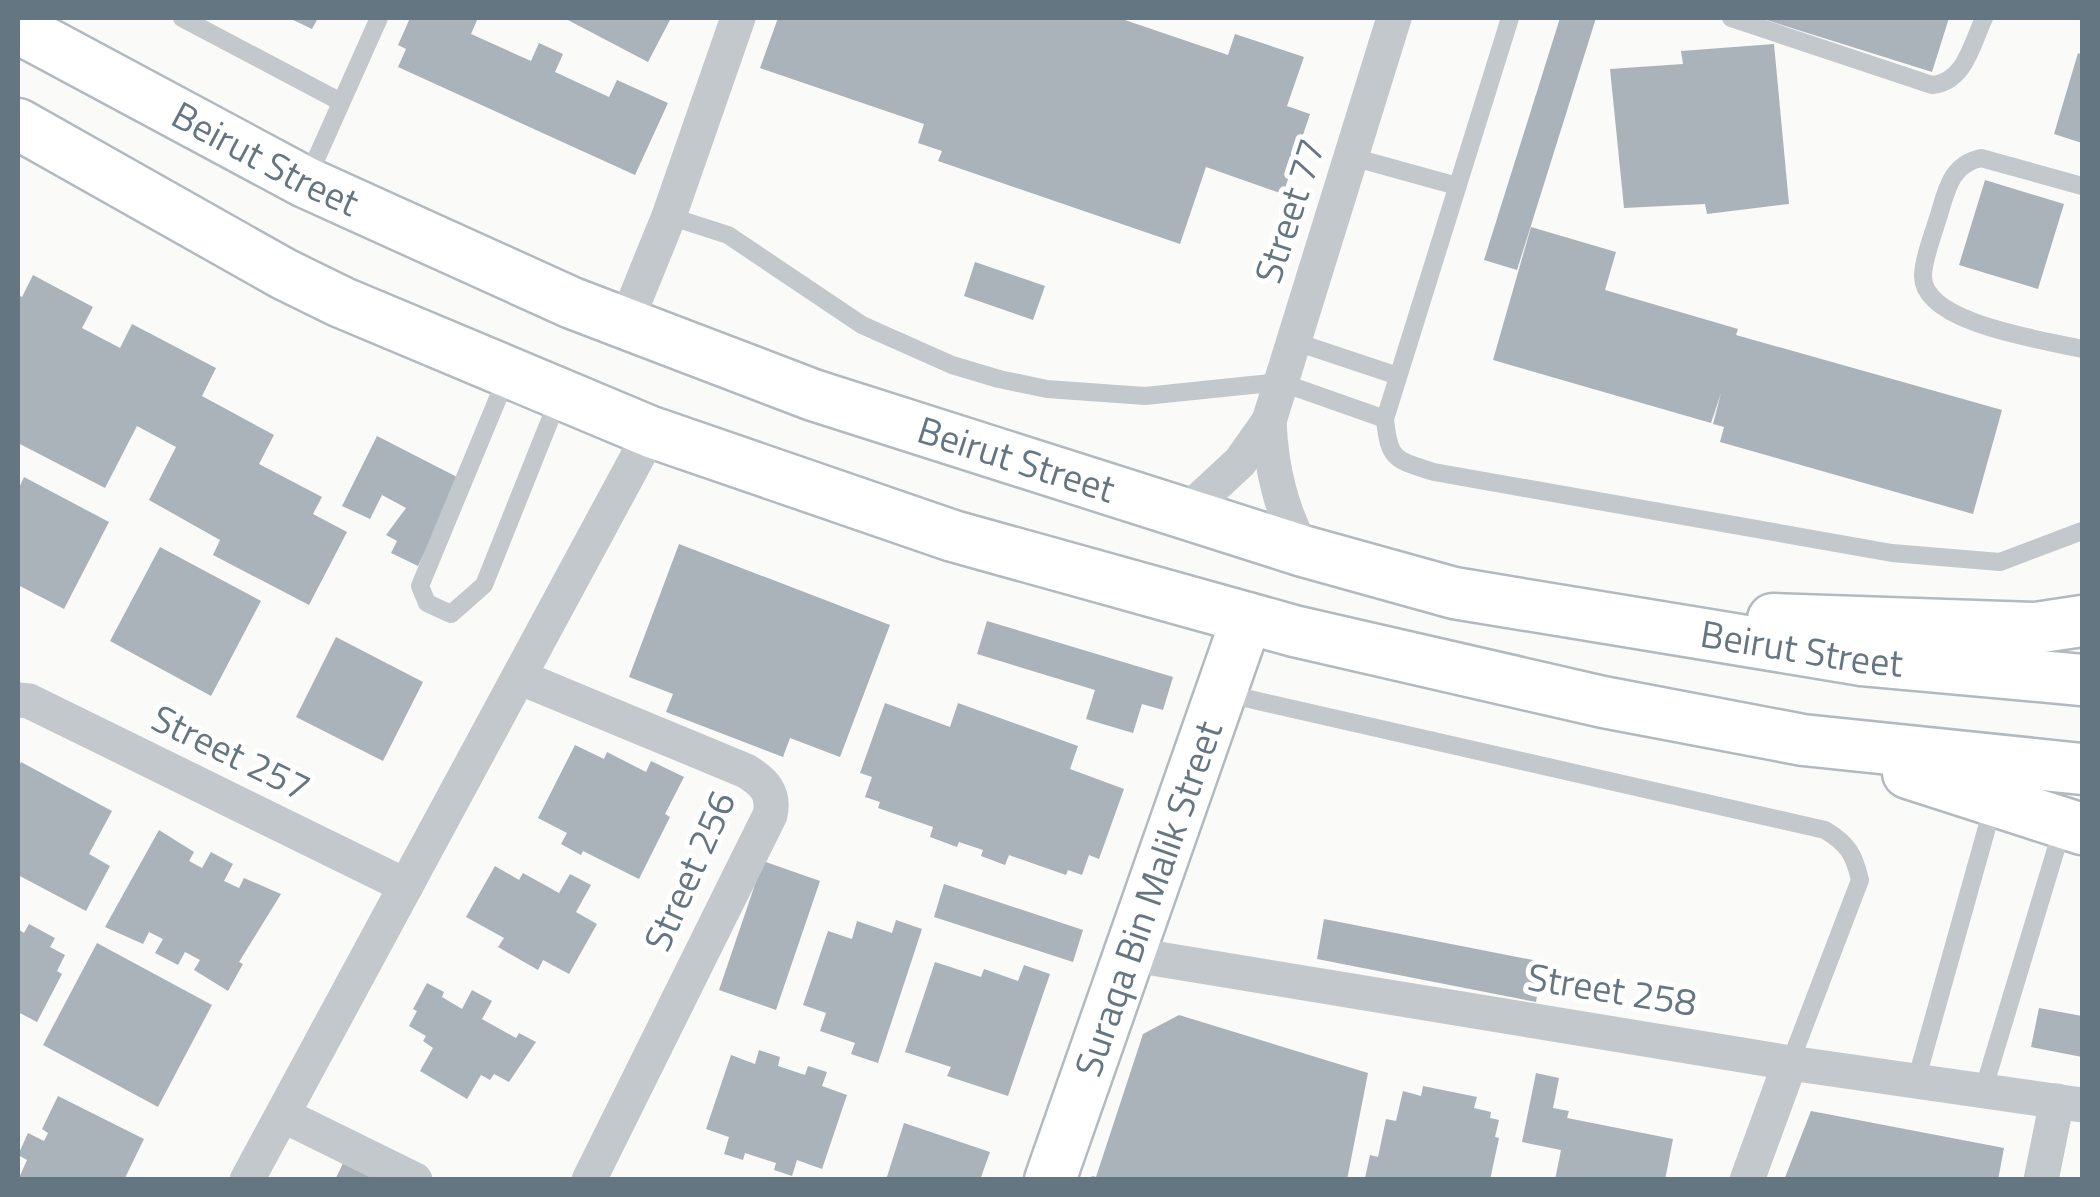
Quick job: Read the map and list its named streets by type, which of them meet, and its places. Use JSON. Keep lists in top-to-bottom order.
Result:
{
  "streets": {
    "main road": ["Beirut Street", "Suraqa Bin Malik Street"],
    "street": [
      "Street 77",
      "Street 257",
      "Street 256",
      "Street 258"
    ]
  },
  "crossings": [
    ["Beirut Street", "Street 77"],
    ["Suraqa Bin Malik Street", "Street 258"]
  ]
}
